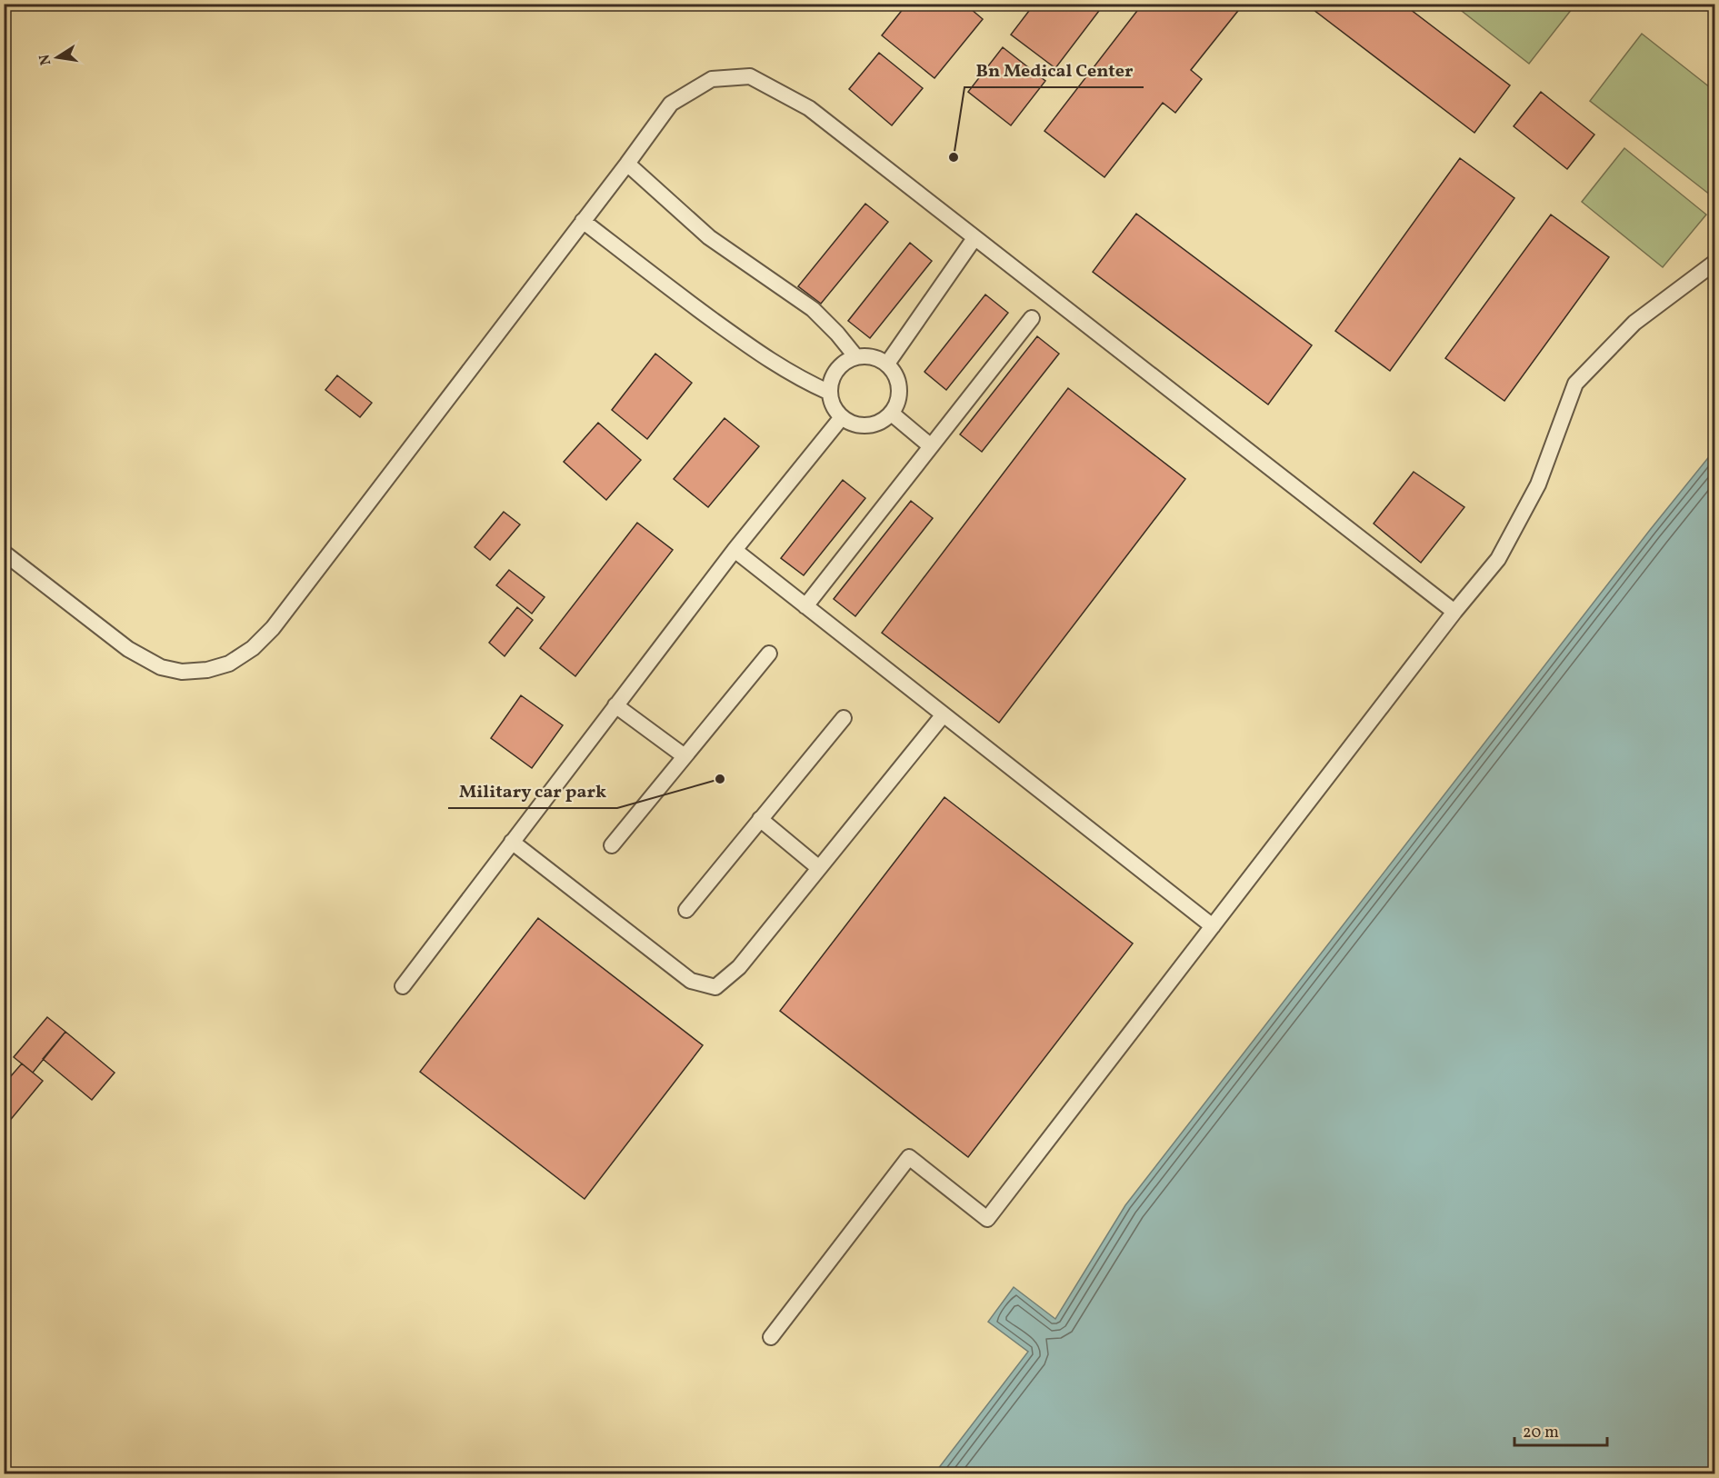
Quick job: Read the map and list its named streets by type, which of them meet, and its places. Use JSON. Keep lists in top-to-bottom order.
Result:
{
  "places": ["Bn Medical Center", "Military car park"],
  "scale_bar": "20 m",
  "north": "left"
}
